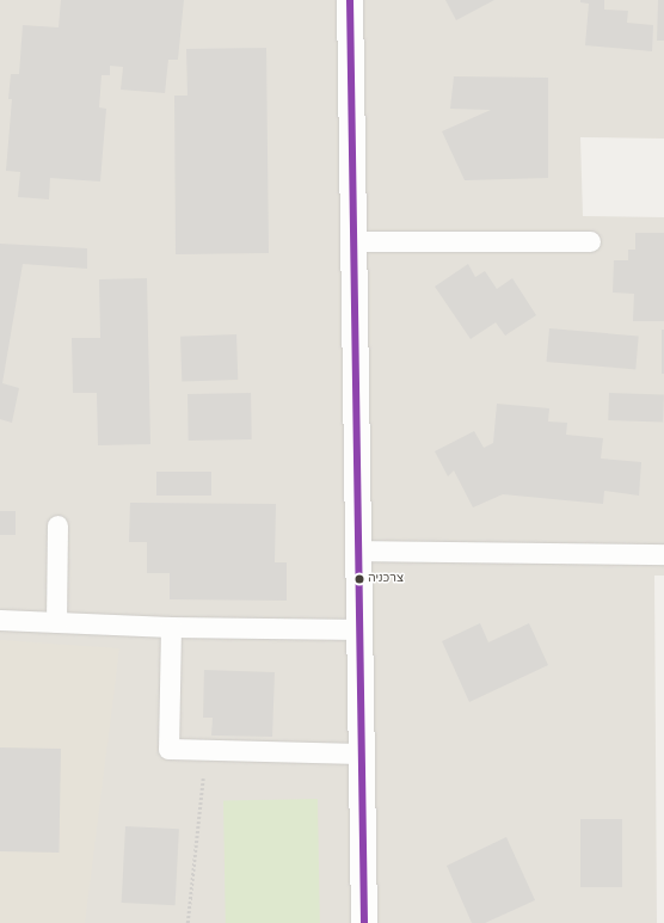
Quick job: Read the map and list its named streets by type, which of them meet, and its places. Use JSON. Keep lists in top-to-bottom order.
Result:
{
  "places": ["צרכניה"]
}
